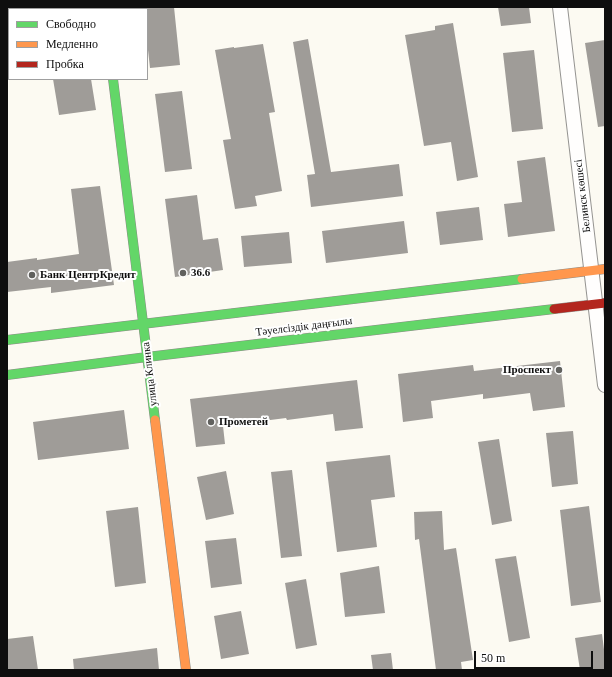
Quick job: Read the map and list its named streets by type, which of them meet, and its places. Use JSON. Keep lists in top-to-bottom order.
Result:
{
  "streets": {
    "street": ["Белинск көшесі", "Тәуелсіздік даңғылы", "улица Клинка"]
  },
  "crossings": [
    ["Белинск көшесі", "Тәуелсіздік даңғылы"],
    ["Тәуелсіздік даңғылы", "улица Клинка"]
  ],
  "places": [
    "36.6",
    "Банк ЦентрКредит",
    "Проспект",
    "Прометей"
  ],
  "legend": ["Свободно", "Медленно", "Пробка"],
  "scale_bar": "50 m"
}
